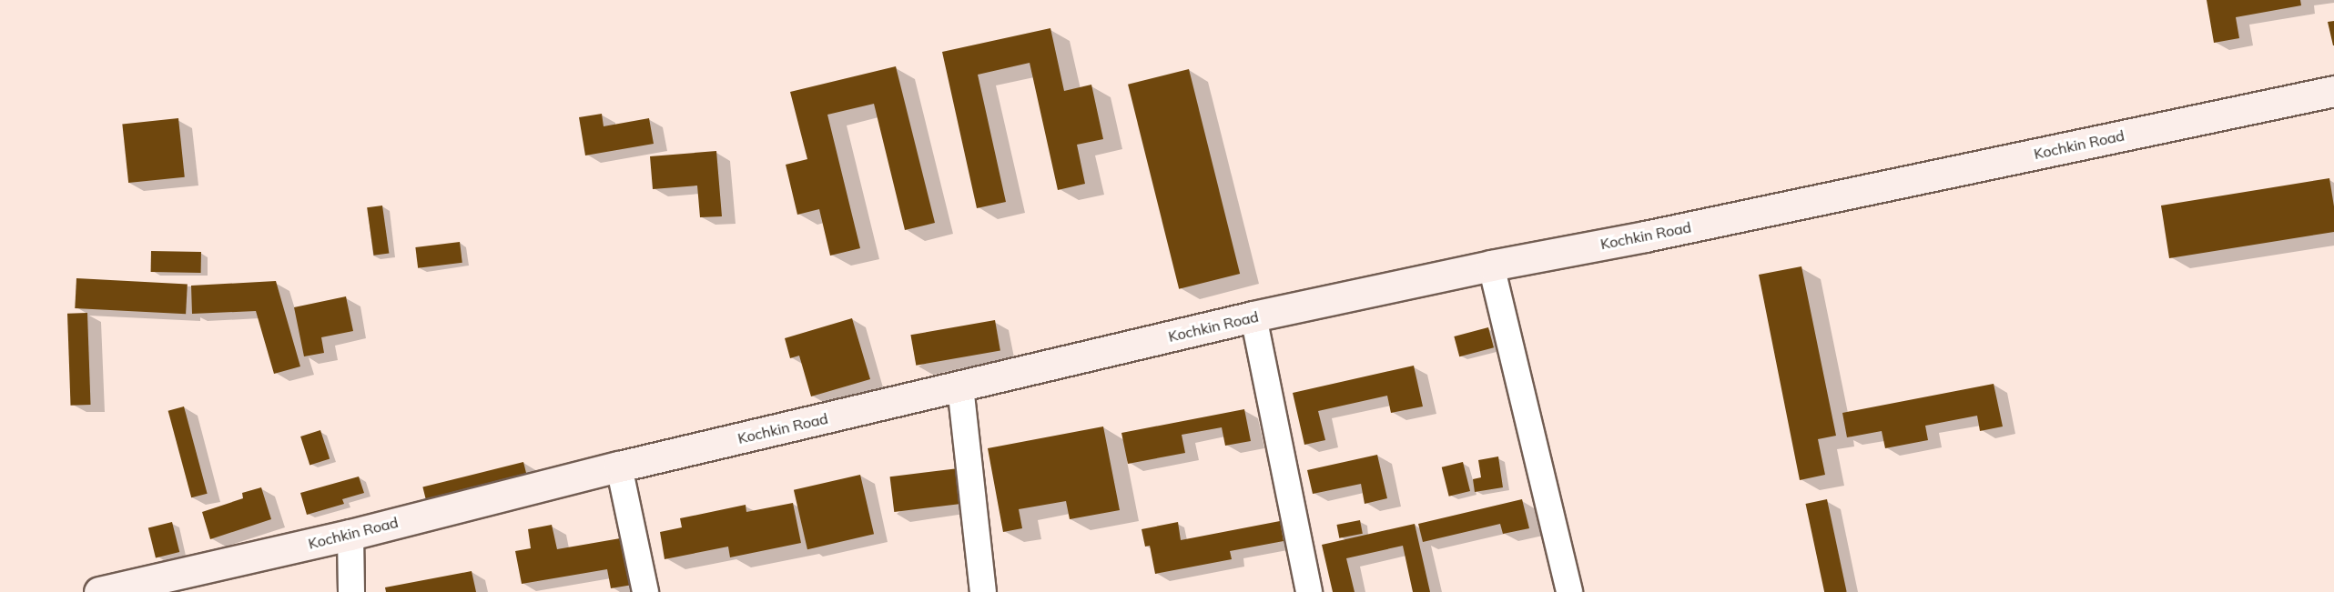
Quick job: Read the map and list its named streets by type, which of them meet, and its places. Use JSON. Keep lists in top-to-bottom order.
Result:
{
  "streets": {
    "main road": ["Kochkin Road"]
  }
}
